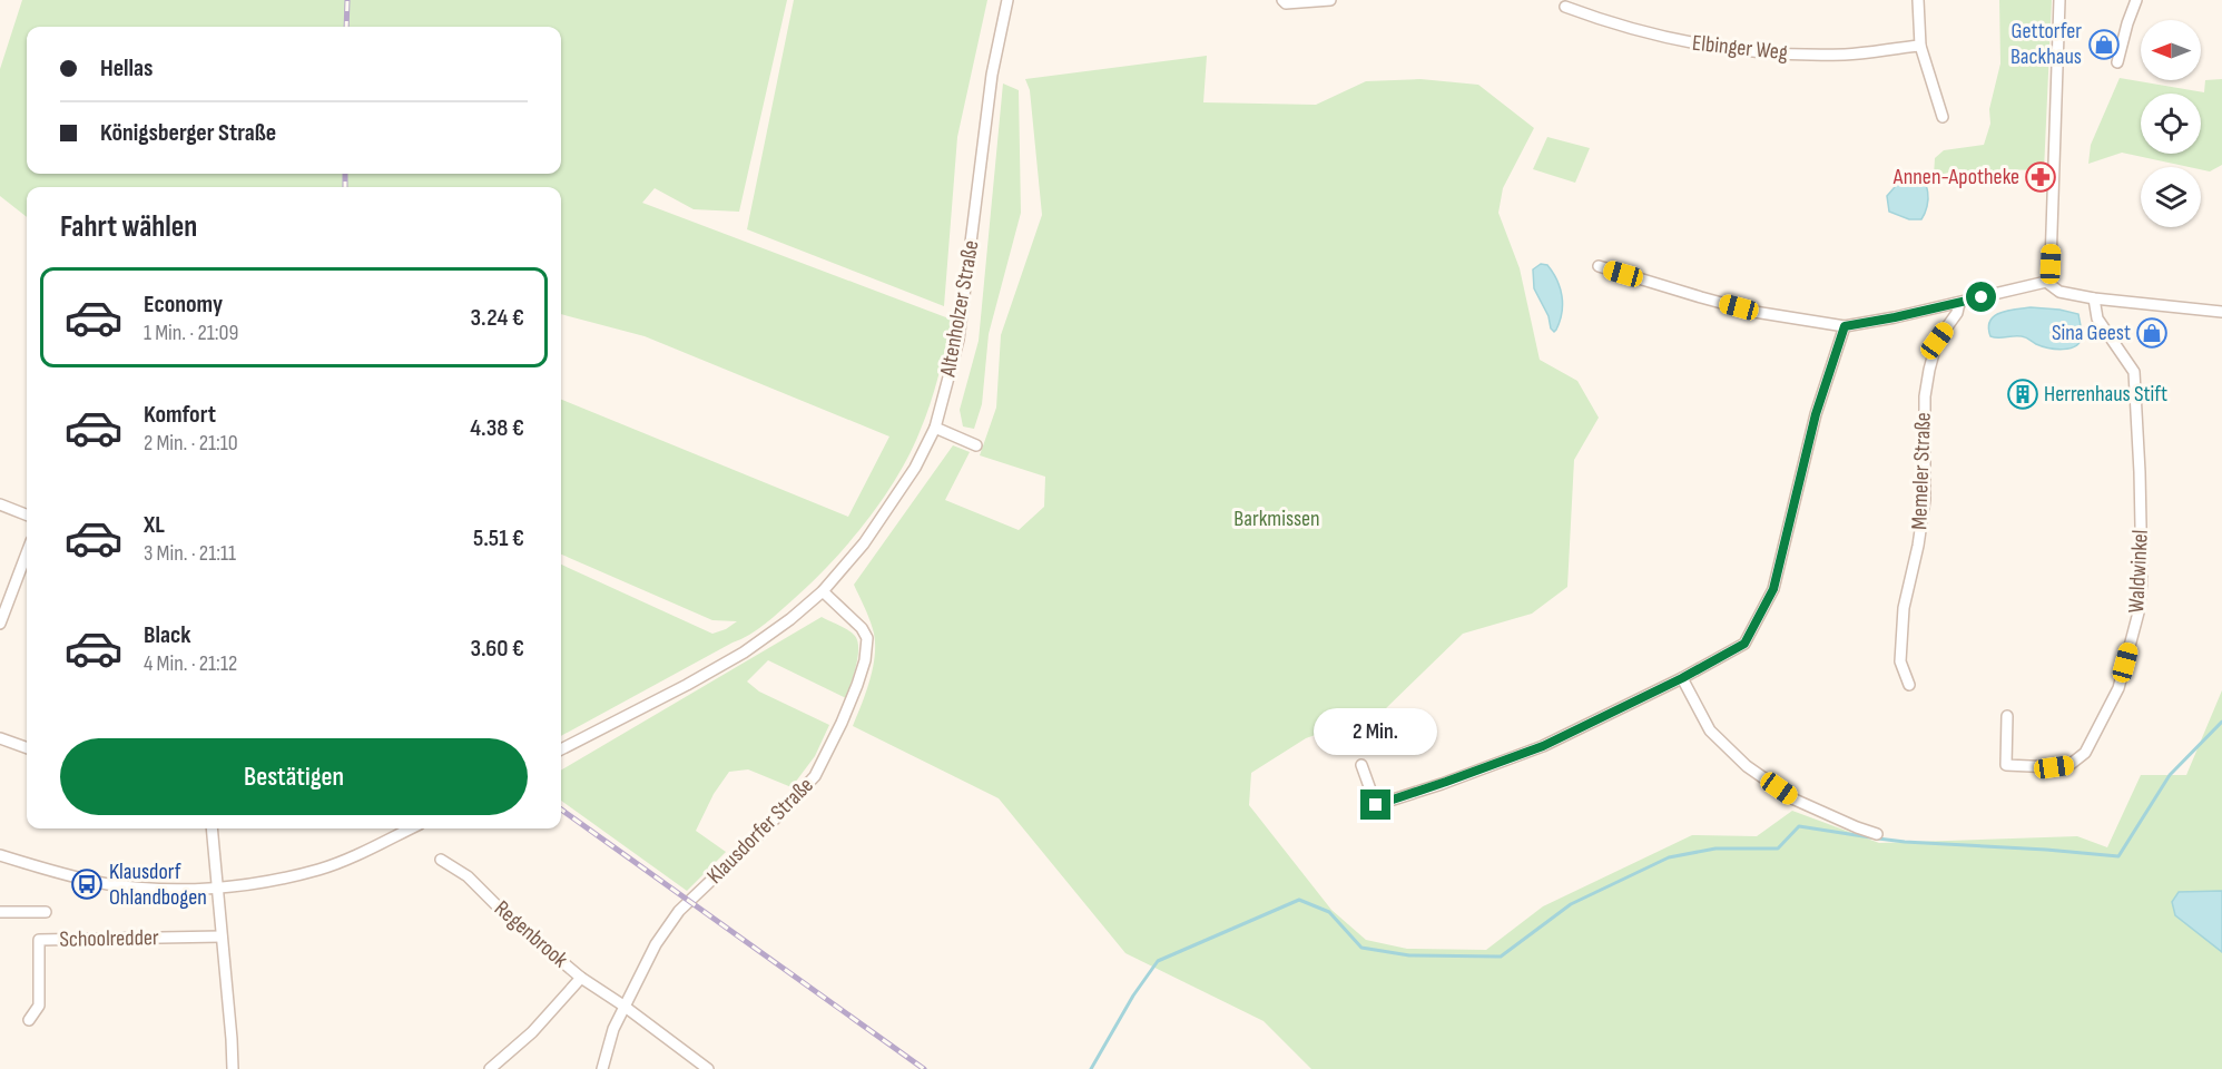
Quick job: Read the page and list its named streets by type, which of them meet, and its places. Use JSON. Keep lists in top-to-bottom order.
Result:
{
  "streets": {
    "street": [
      "Elbinger Weg",
      "Altenholzer Straße",
      "Memeler Straße",
      "Waldwinkel",
      "Klausdorfer Straße",
      "Regenbrook",
      "Schoolredder"
    ]
  },
  "crossings": [
    ["Altenholzer Straße", "Klausdorfer Straße"],
    ["Klausdorfer Straße", "Regenbrook"]
  ],
  "parks": ["Barkmissen"],
  "places": {
    "shop": ["Gettorfer Backhaus", "Sina Geest"],
    "pharmacy": ["Annen-Apotheke"],
    "building": ["Herrenhaus Stift"],
    "bus stop": ["Klausdorf Ohlandbogen"]
  },
  "north": "left",
  "page": {
    "banner": ["Hellas", "Königsberger Straße"],
    "heading": "Fahrt wählen",
    "list": [
      {
        "name": "Economy",
        "note": "1 Min. · 21:09",
        "value": "3.24 €"
      },
      {
        "name": "Komfort",
        "note": "2 Min. · 21:10",
        "value": "4.38 €"
      },
      {
        "name": "XL",
        "note": "3 Min. · 21:11",
        "value": "5.51 €"
      },
      {
        "name": "Black",
        "note": "4 Min. · 21:12",
        "value": "3.60 €"
      }
    ],
    "bubble": "2 Min.",
    "buttons": "Bestätigen"
  }
}
